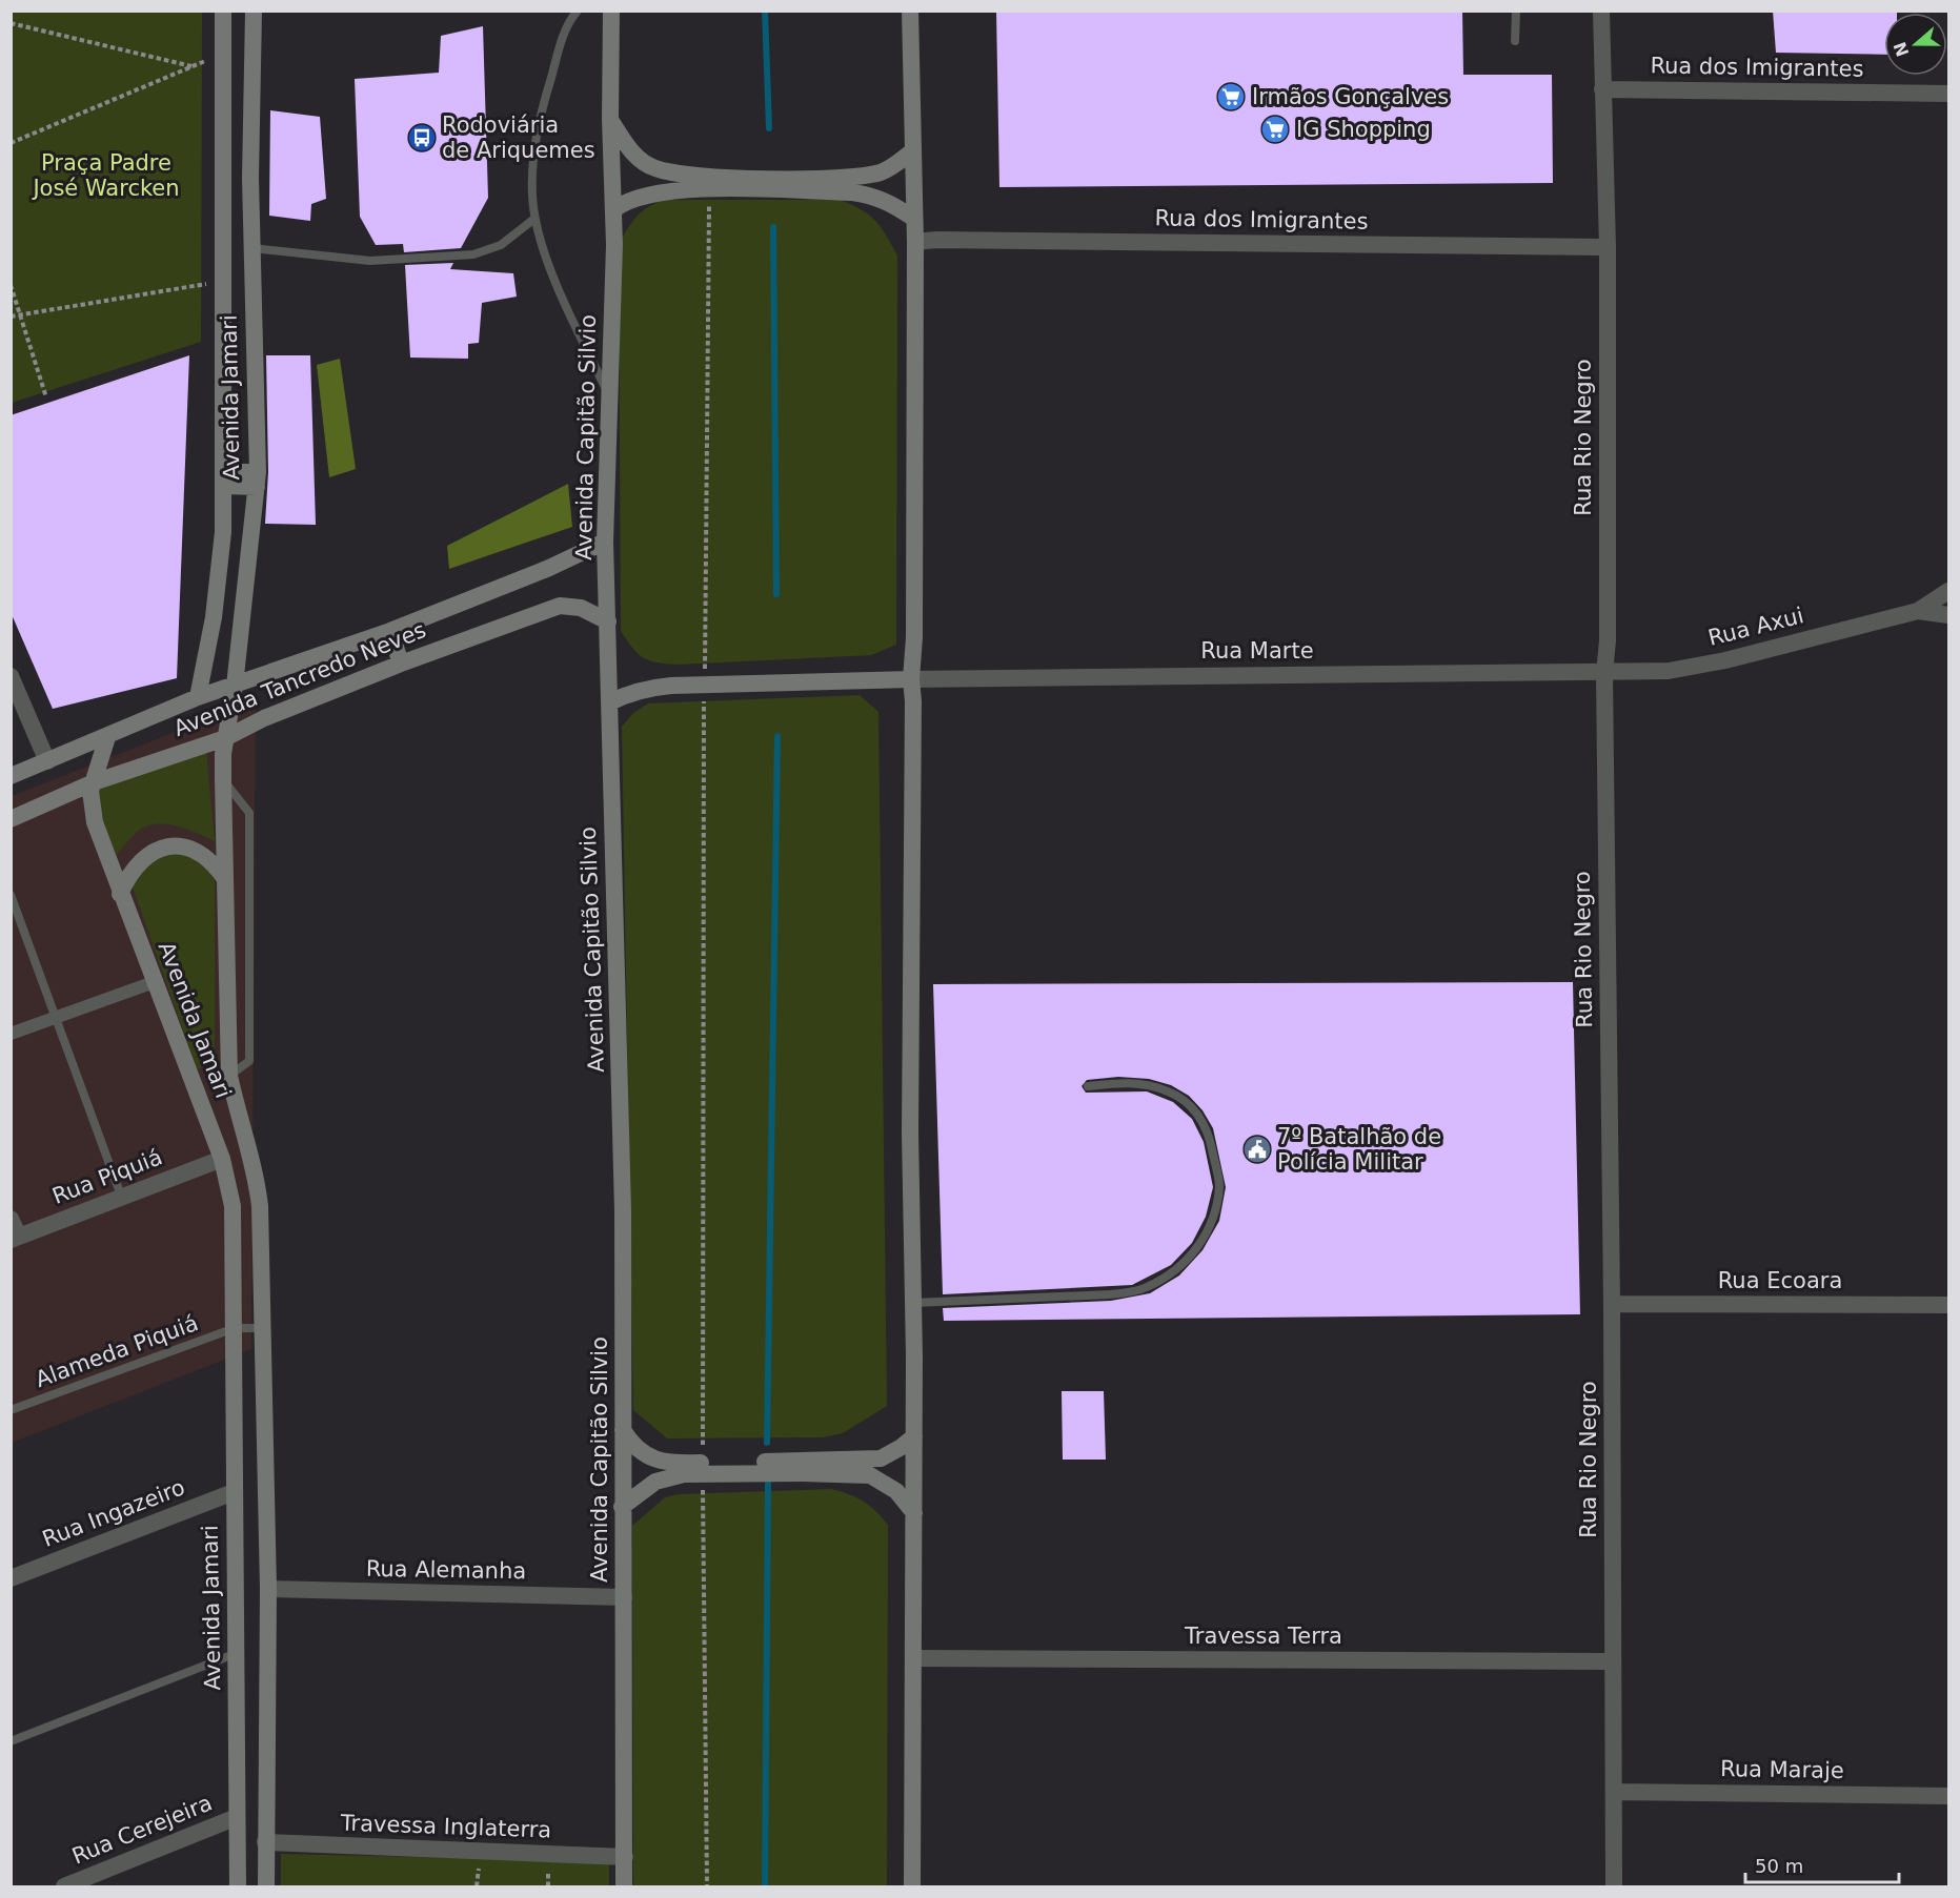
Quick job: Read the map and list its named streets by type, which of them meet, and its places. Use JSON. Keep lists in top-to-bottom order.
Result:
{
  "streets": {
    "main road": ["Avenida Jamari", "Avenida Capitão Silvio", "Avenida Tancredo Neves"],
    "street": [
      "Rua dos Imigrantes",
      "Rua Rio Negro",
      "Rua Axui",
      "Rua Marte",
      "Rua Piquiá",
      "Rua Ecoara",
      "Rua Ingazeiro",
      "Rua Alemanha",
      "Travessa Terra",
      "Rua Maraje",
      "Travessa Inglaterra",
      "Rua Cerejeira"
    ],
    "lane": ["Alameda Piquiá"]
  },
  "crossings": [
    ["Rua dos Imigrantes", "Rua Rio Negro"],
    ["Avenida Jamari", "Avenida Tancredo Neves"],
    ["Avenida Jamari", "Rua Piquiá"],
    ["Avenida Jamari", "Alameda Piquiá"],
    ["Avenida Jamari", "Rua Ingazeiro"],
    ["Avenida Jamari", "Rua Alemanha"],
    ["Avenida Jamari", "Travessa Inglaterra"],
    ["Avenida Jamari", "Rua Cerejeira"],
    ["Avenida Capitão Silvio", "Avenida Tancredo Neves"],
    ["Avenida Capitão Silvio", "Rua Alemanha"],
    ["Avenida Capitão Silvio", "Travessa Inglaterra"],
    ["Rua Rio Negro", "Rua Axui"],
    ["Rua Rio Negro", "Rua Marte"],
    ["Rua Rio Negro", "Rua Ecoara"],
    ["Rua Rio Negro", "Travessa Terra"],
    ["Rua Rio Negro", "Rua Maraje"],
    ["Rua Axui", "Rua Marte"]
  ],
  "parks": ["Praça Padre José Warcken"],
  "places": {
    "supermarket": ["Irmãos Gonçalves", "IG Shopping"],
    "bus stop": ["Rodoviária de Ariquemes"],
    "public building": ["7º Batalhão de Polícia Militar"]
  },
  "scale_bar": "50 m",
  "north": "left"
}
